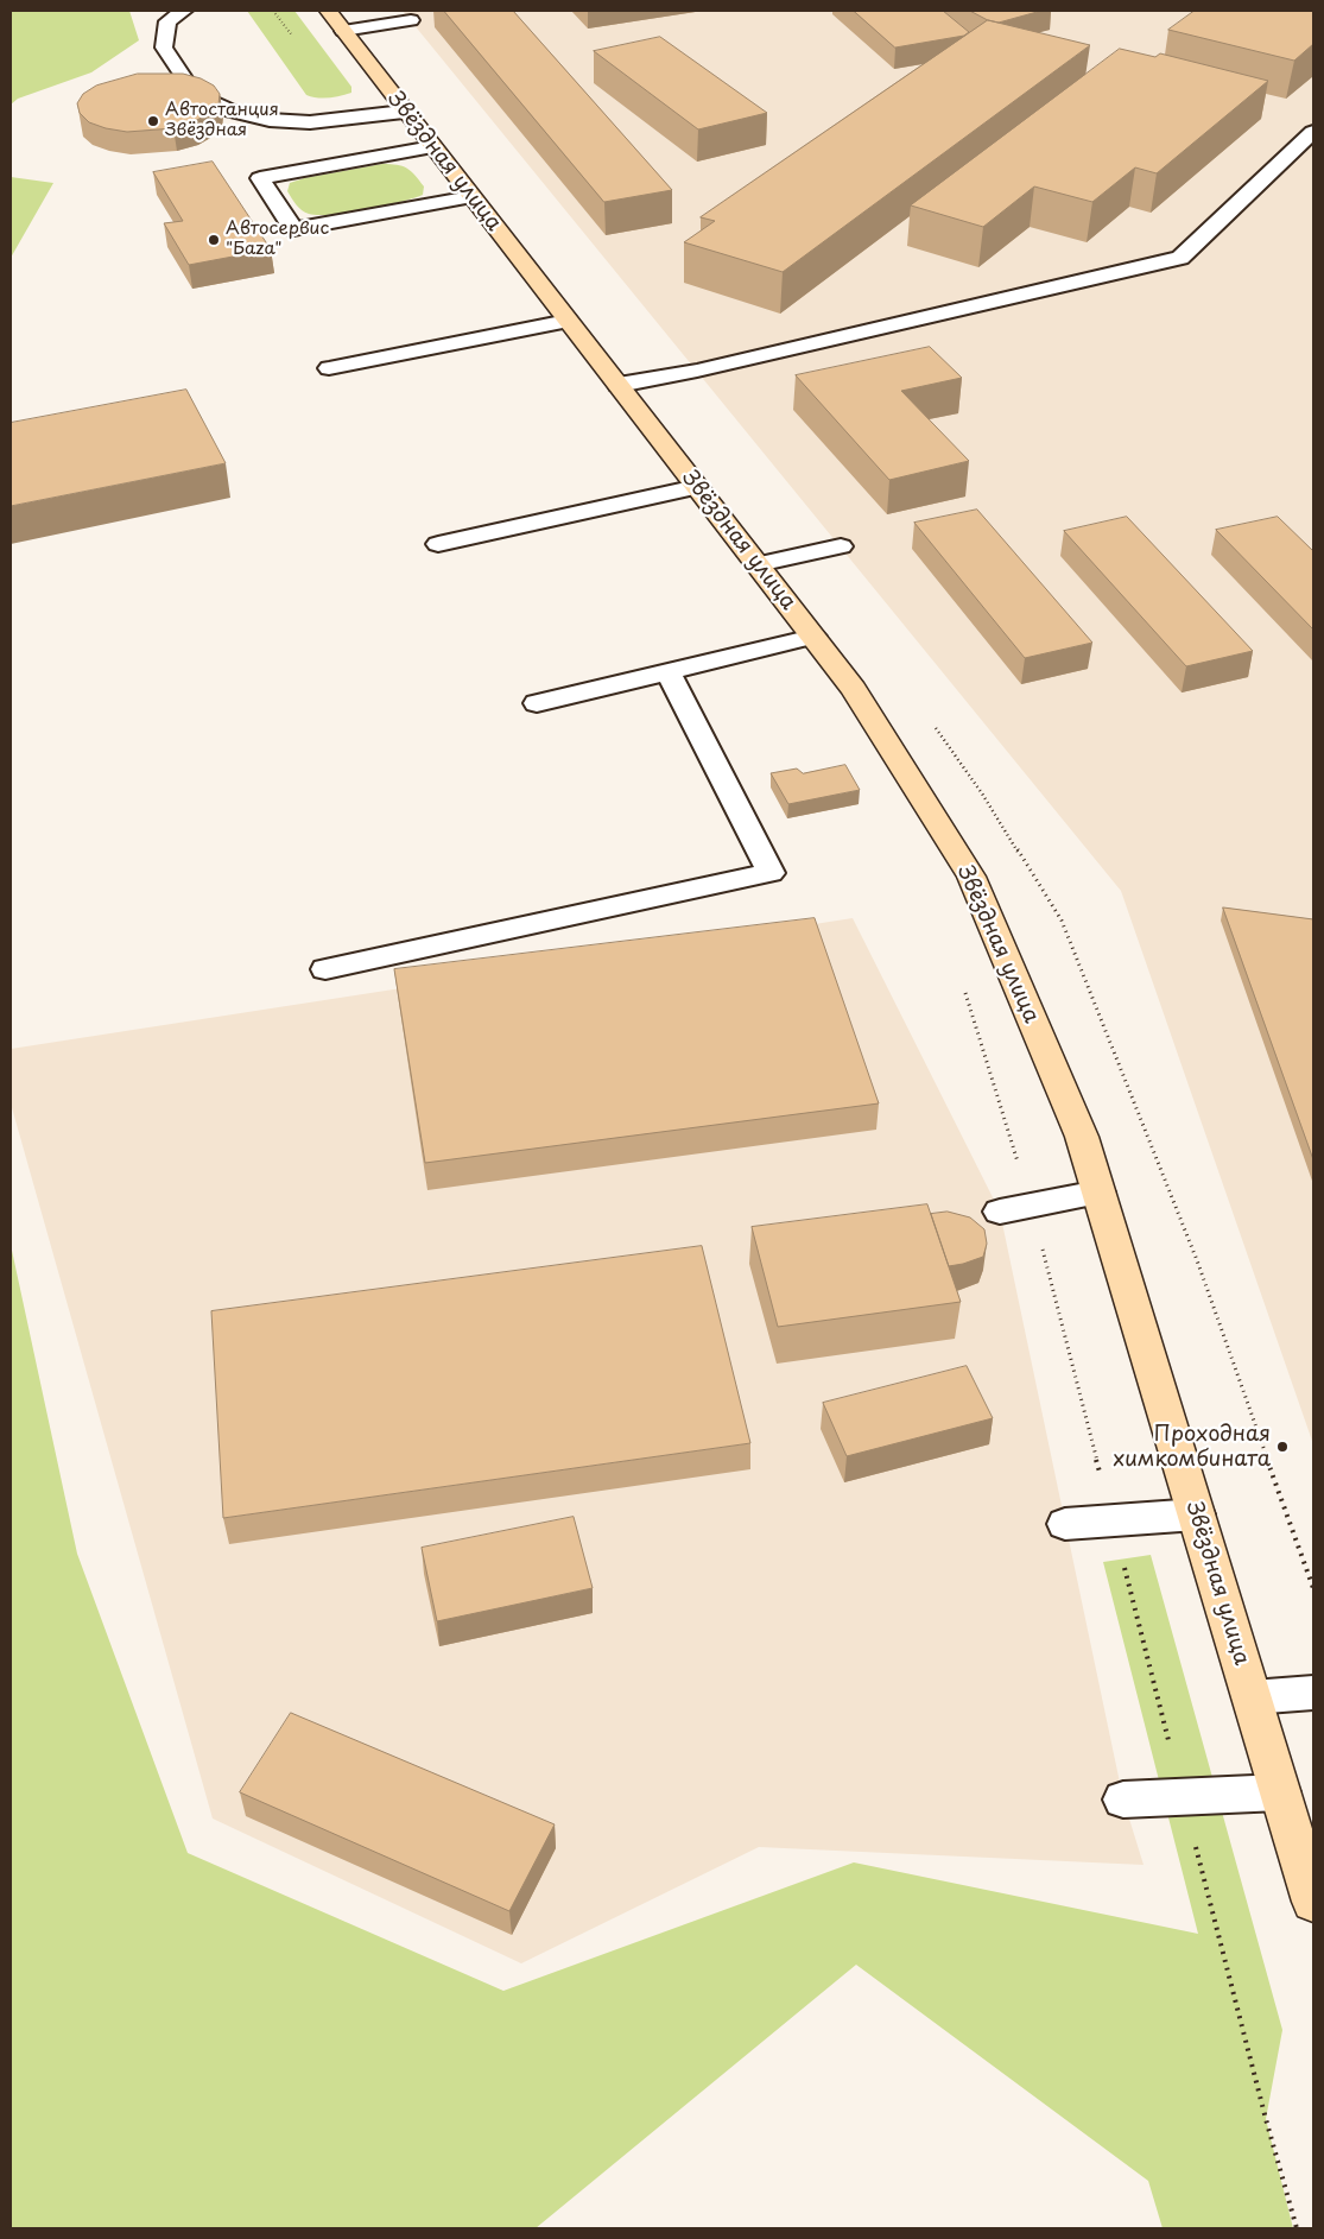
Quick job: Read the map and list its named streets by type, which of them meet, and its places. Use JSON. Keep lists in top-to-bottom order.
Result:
{
  "streets": {
    "main road": ["Звёздная улица"]
  },
  "places": ["Автостанция Звёздная", "Автосервис \"Баzа\"", "Проходная химкомбината"]
}
